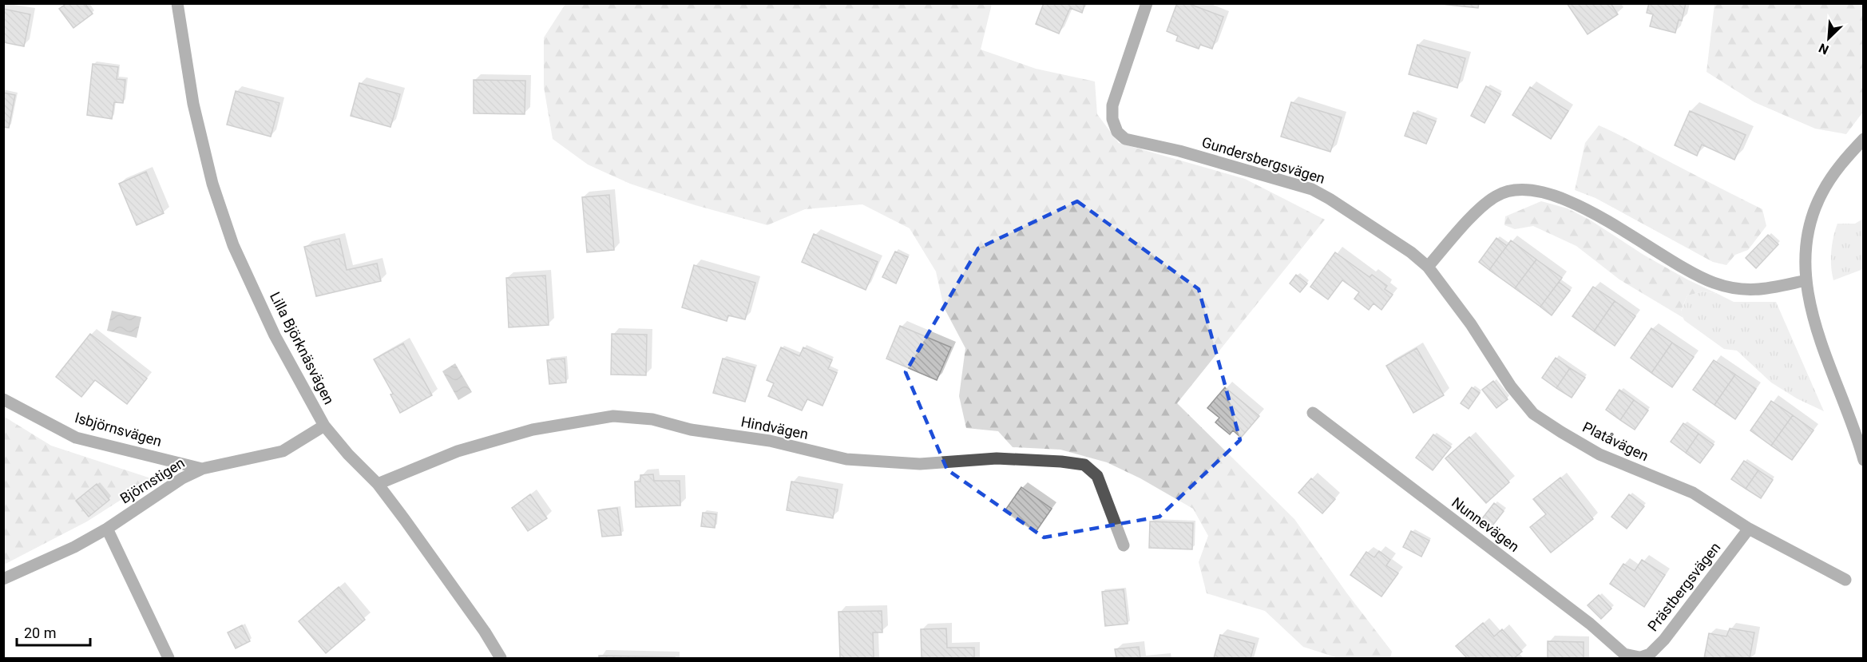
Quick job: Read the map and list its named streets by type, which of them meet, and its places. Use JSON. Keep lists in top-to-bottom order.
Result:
{
  "streets": {
    "street": [
      "Gundersbergsvägen",
      "Lilla Björknäsvägen",
      "Hindvägen",
      "Isbjörnsvägen",
      "Platåvägen",
      "Björnstigen",
      "Nunnevägen",
      "Prästbergsvägen"
    ]
  },
  "crossings": [
    ["Gundersbergsvägen", "Platåvägen"],
    ["Lilla Björknäsvägen", "Hindvägen"],
    ["Lilla Björknäsvägen", "Björnstigen"],
    ["Isbjörnsvägen", "Björnstigen"],
    ["Platåvägen", "Prästbergsvägen"],
    ["Nunnevägen", "Prästbergsvägen"]
  ],
  "scale_bar": "20 m",
  "north": "bottom left"
}
